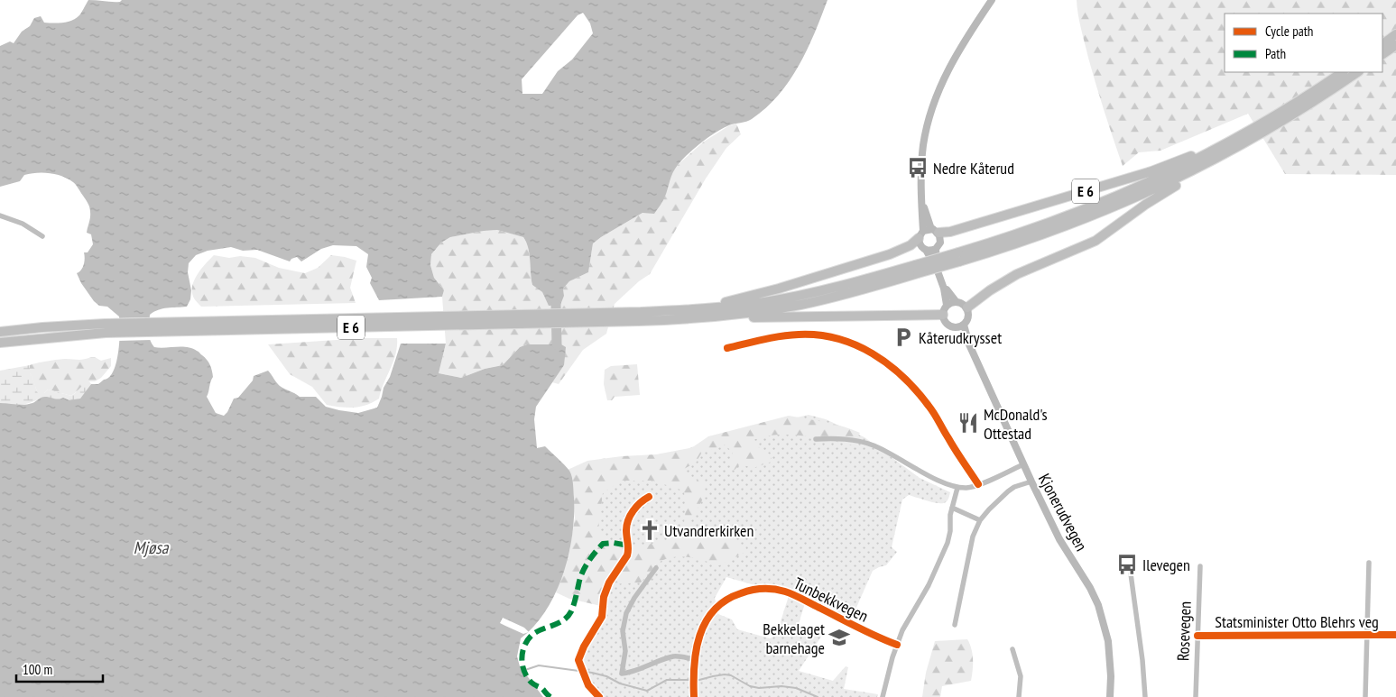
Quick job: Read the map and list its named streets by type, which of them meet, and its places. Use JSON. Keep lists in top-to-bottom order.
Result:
{
  "streets": {
    "highway": ["E 6"],
    "main road": ["Kjonerudvegen"],
    "street": ["Tunbekkvegen", "Statsminister Otto Blehrs veg", "Rosevegen"]
  },
  "crossings": [
    ["E 6", "Kjonerudvegen"],
    ["Statsminister Otto Blehrs veg", "Rosevegen"]
  ],
  "water": ["Mjøsa"],
  "places": {
    "bus stop": ["Nedre Kåterud", "Ilevegen"],
    "parking": ["Kåterudkrysset"],
    "restaurant": ["McDonald's Ottestad"],
    "church": ["Utvandrerkirken"],
    "school or university": ["Bekkelaget barnehage"]
  },
  "legend": ["Cycle path", "Path"],
  "scale_bar": "100 m"
}
